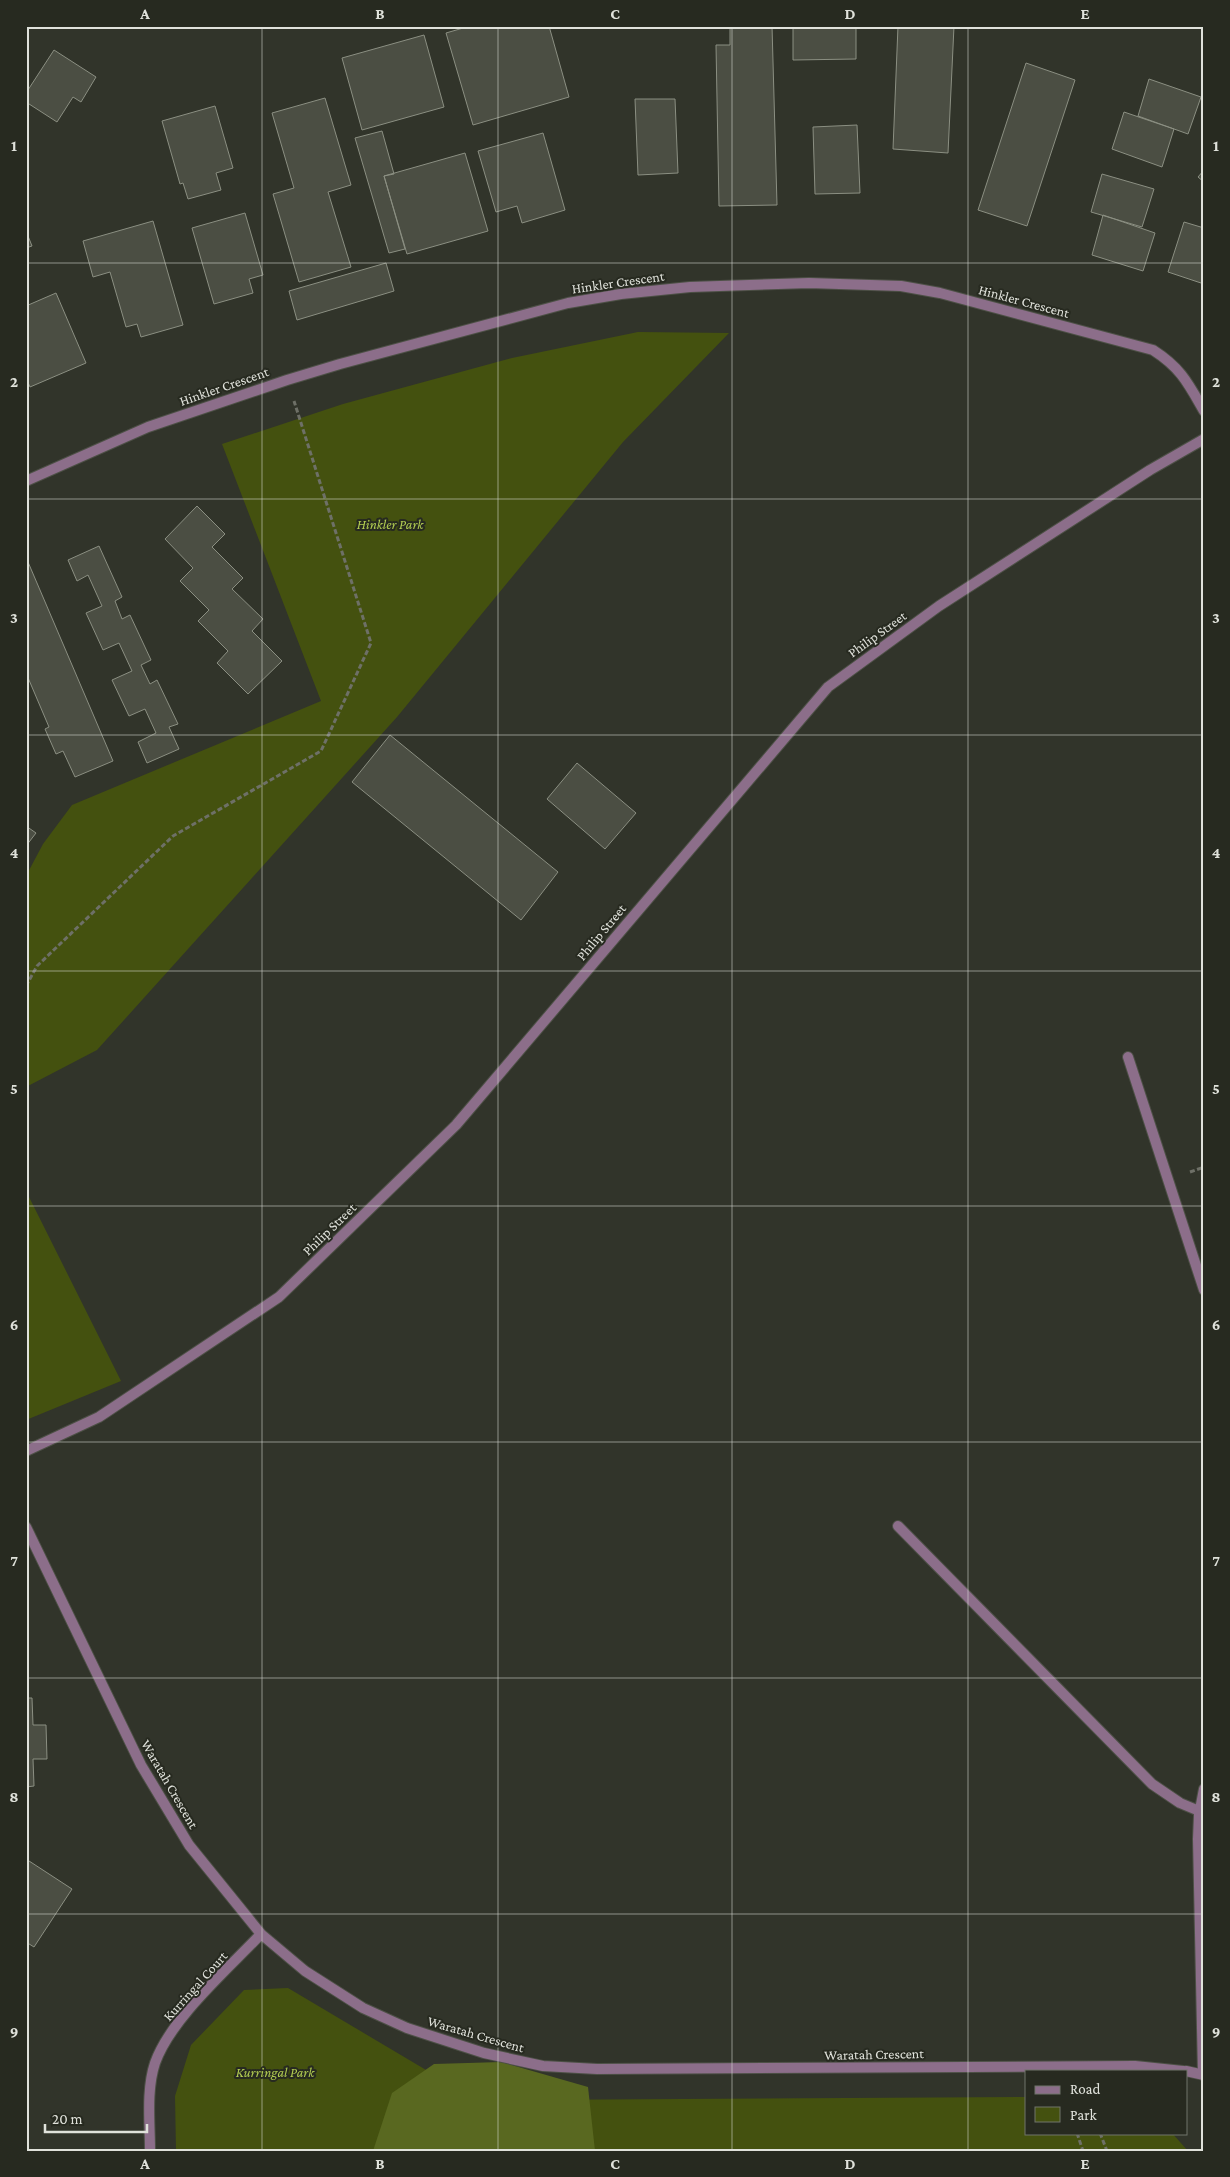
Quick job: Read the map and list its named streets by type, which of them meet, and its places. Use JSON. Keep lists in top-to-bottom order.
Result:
{
  "streets": {
    "street": [
      "Hinkler Crescent",
      "Philip Street",
      "Waratah Crescent",
      "Kurringal Court"
    ]
  },
  "crossings": [
    ["Waratah Crescent", "Kurringal Court"]
  ],
  "parks": ["Hinkler Park", "Kurringal Park"],
  "legend": ["Road", "Park"],
  "scale_bar": "20 m",
  "grid": {
    "columns": [
      "A",
      "B",
      "C",
      "D",
      "E"
    ],
    "rows": [
      "1",
      "2",
      "3",
      "4",
      "5",
      "6",
      "7",
      "8",
      "9"
    ]
  }
}
